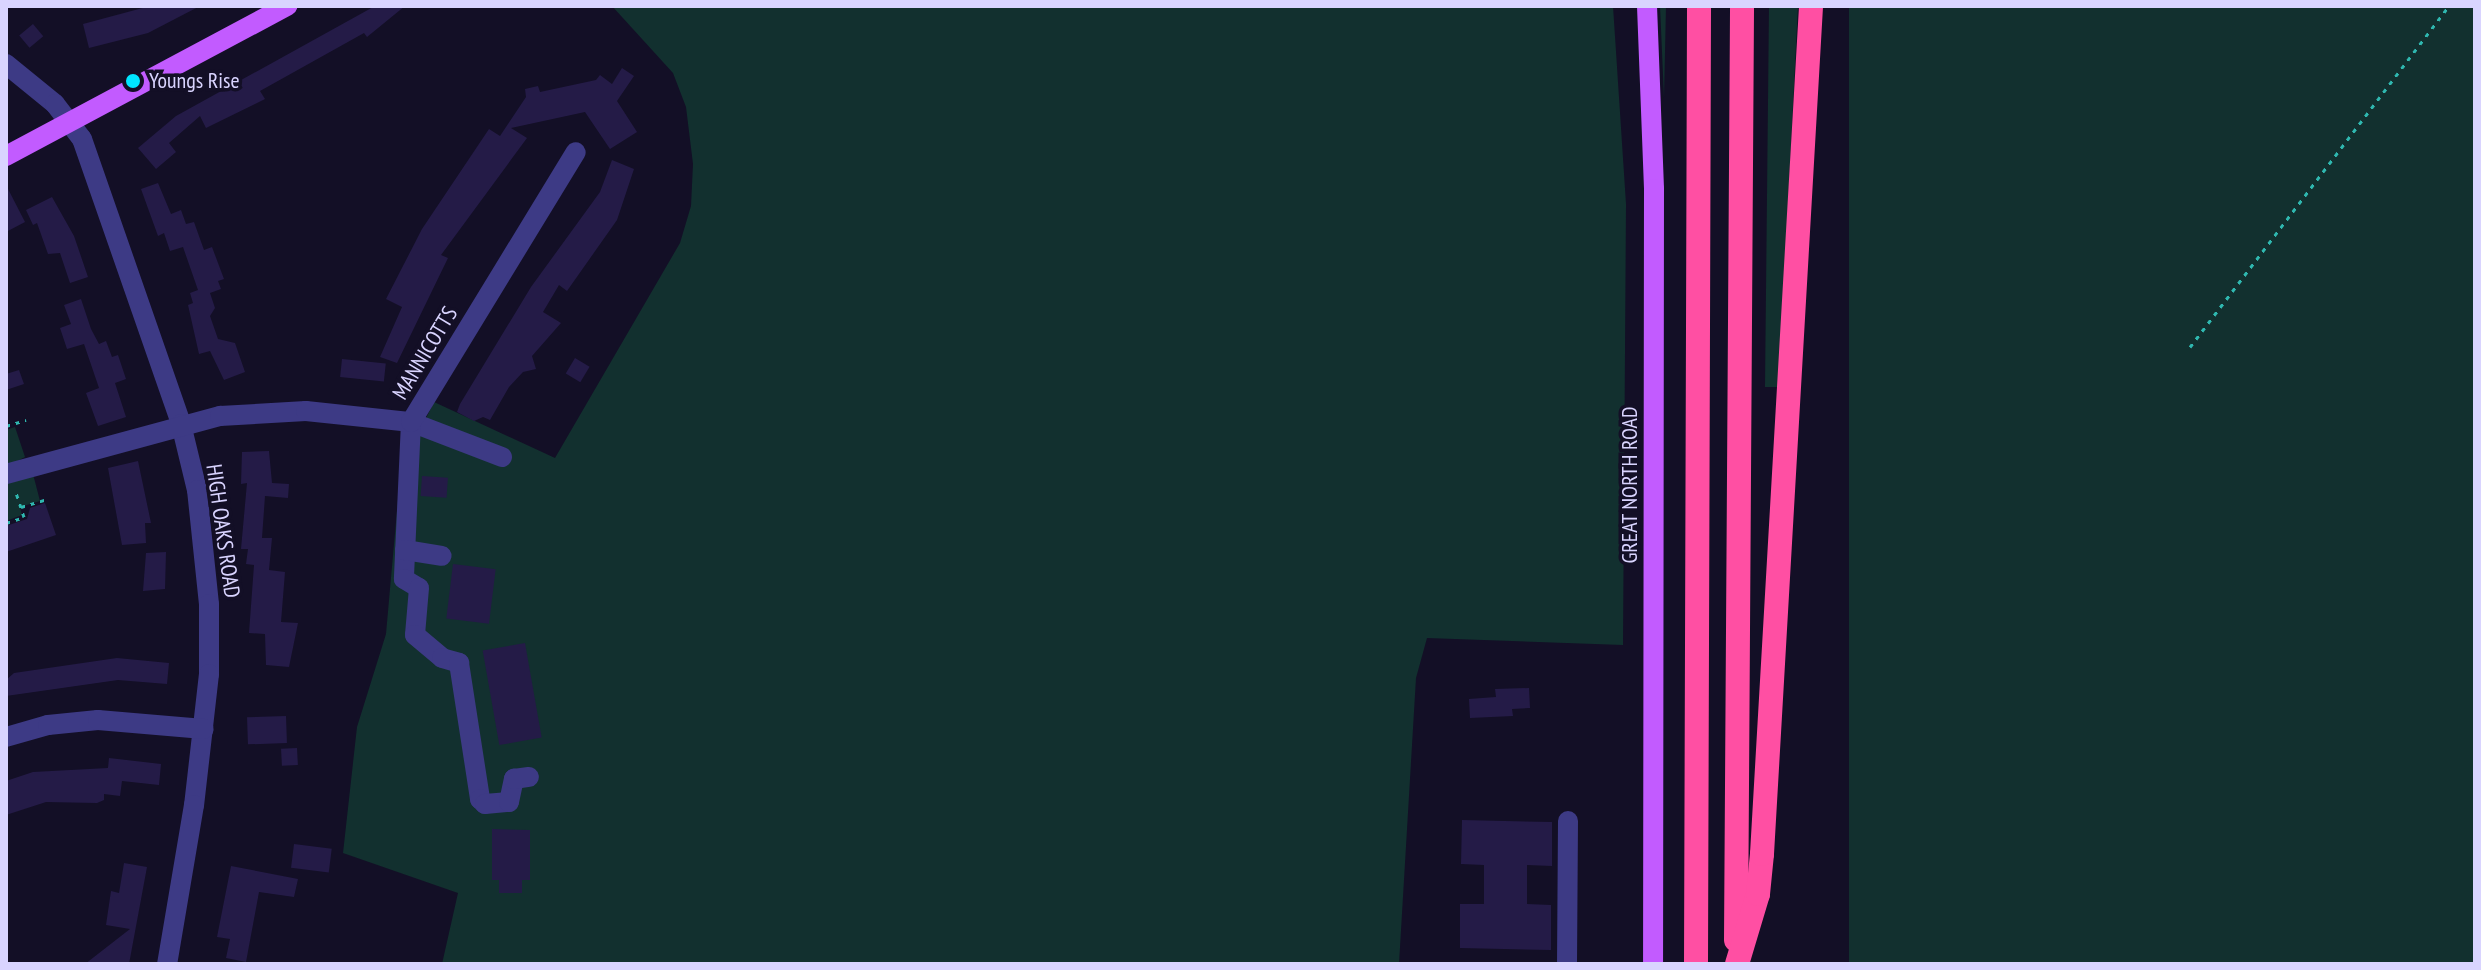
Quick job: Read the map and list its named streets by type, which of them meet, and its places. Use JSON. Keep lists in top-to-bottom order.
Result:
{
  "streets": {
    "main road": ["GREAT NORTH ROAD"],
    "street": ["MANNICOTTS", "HIGH OAKS ROAD"]
  },
  "crossings": [
    ["MANNICOTTS", "HIGH OAKS ROAD"]
  ],
  "places": ["Youngs Rise"]
}
